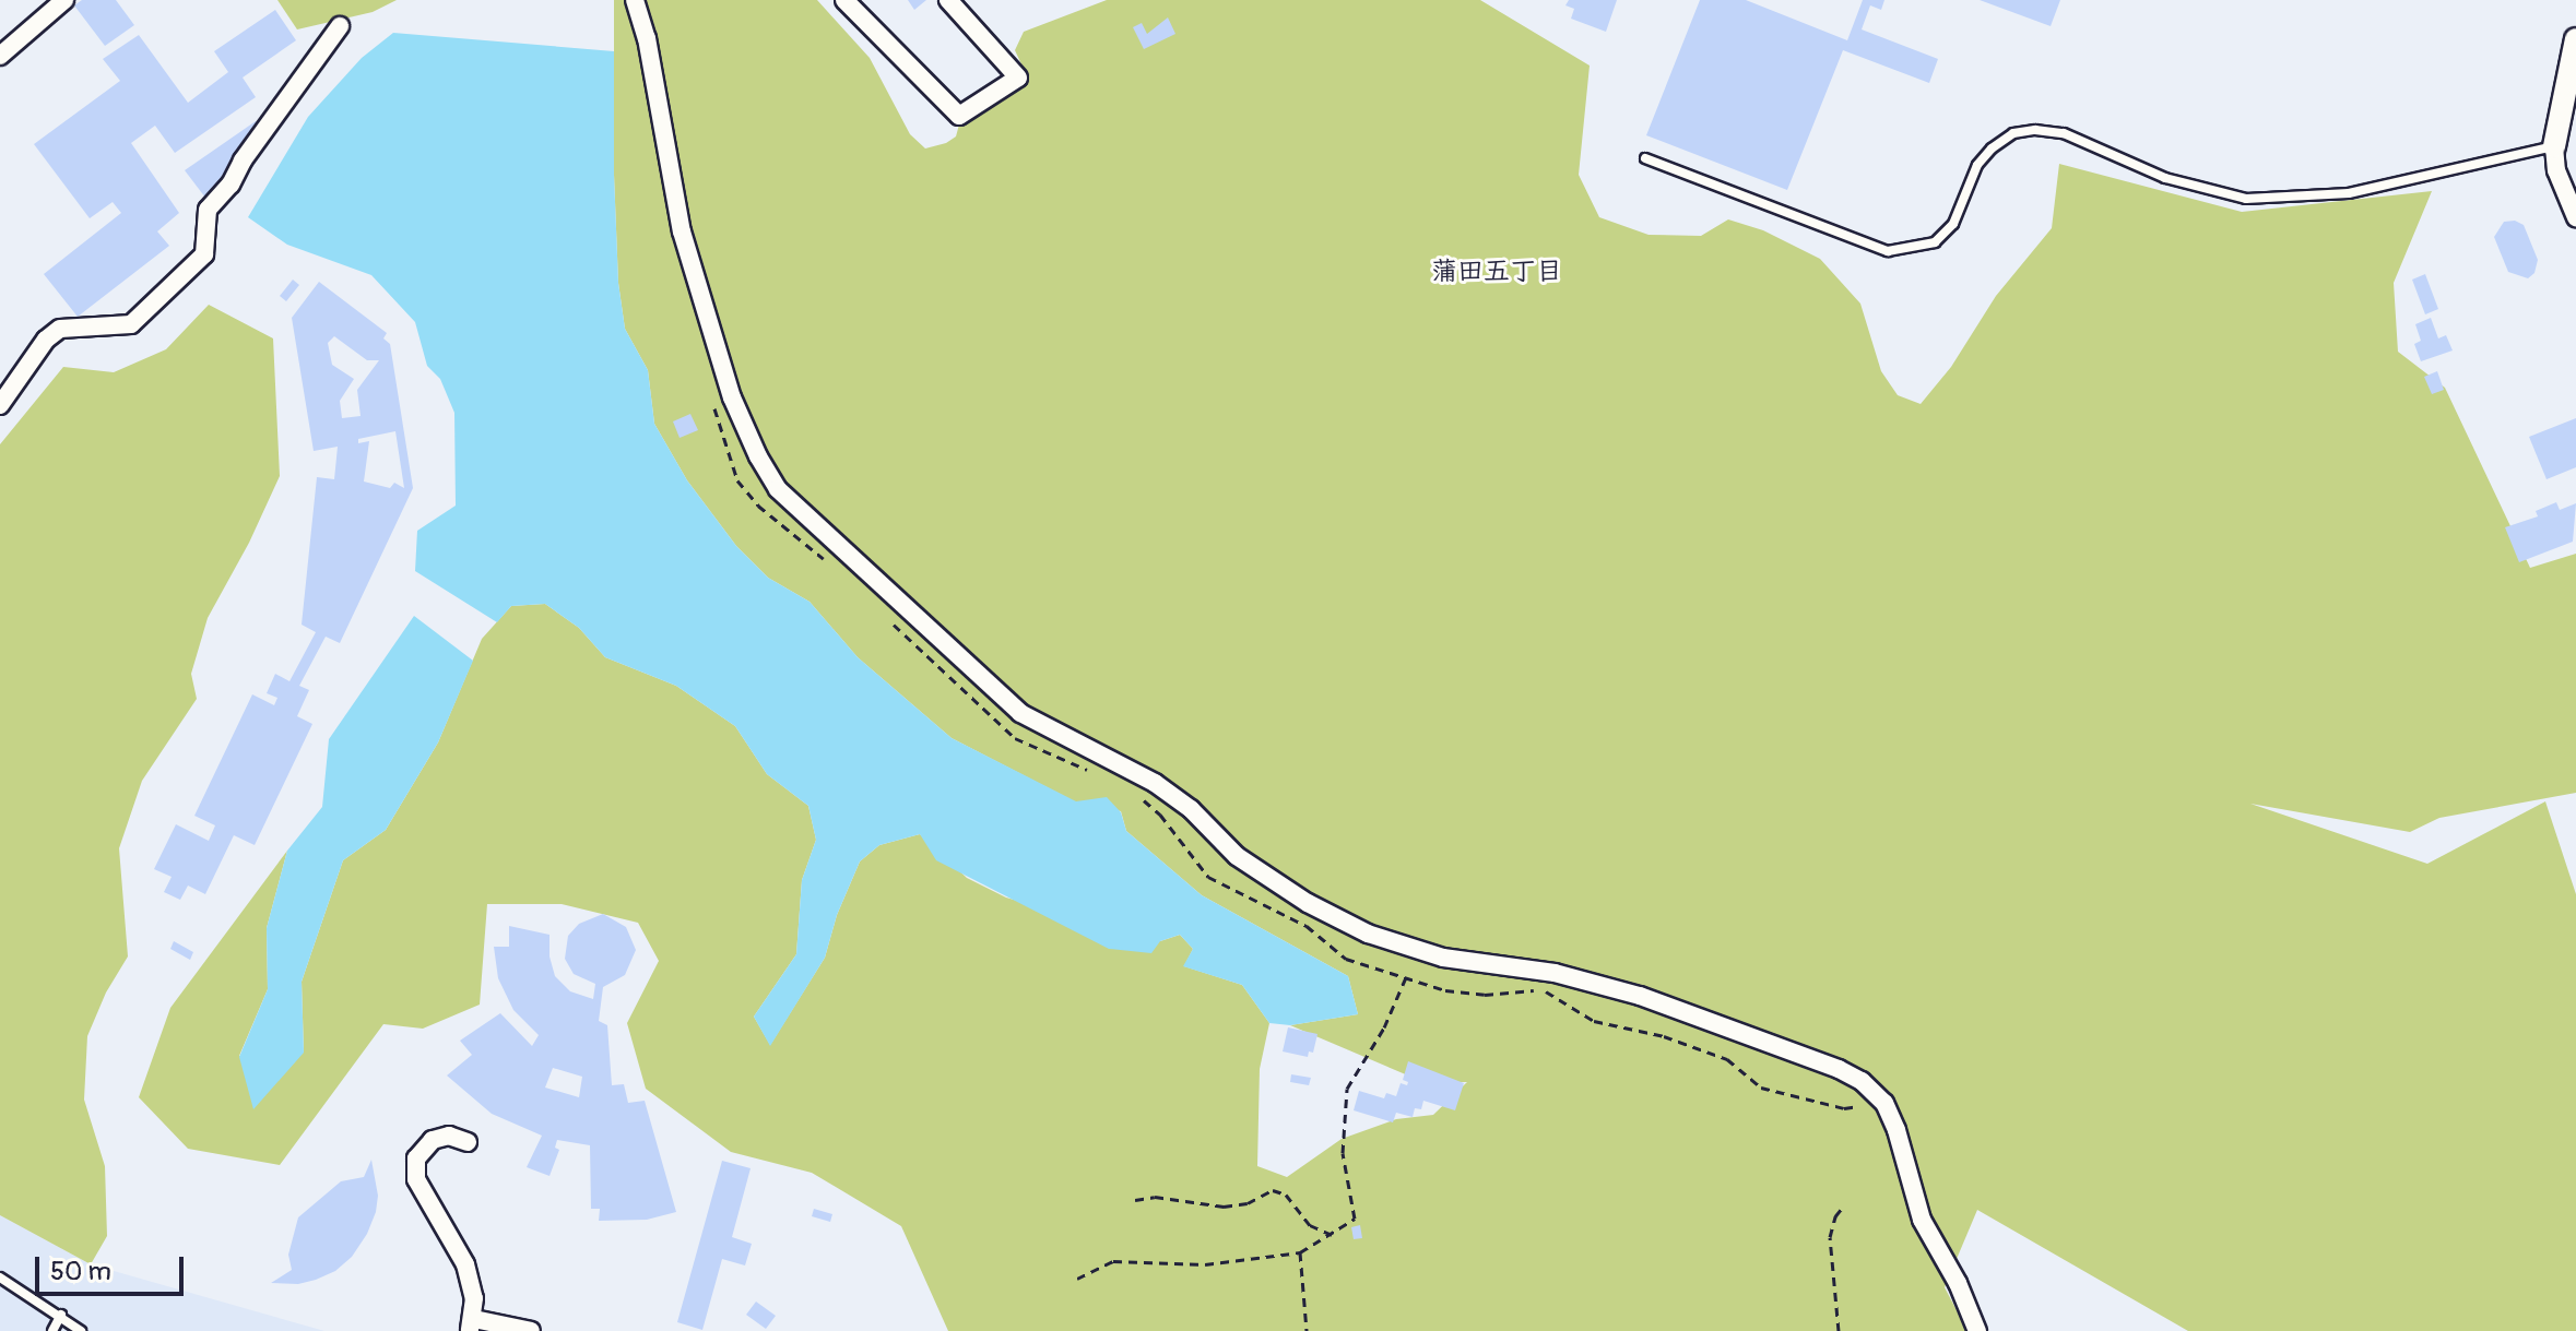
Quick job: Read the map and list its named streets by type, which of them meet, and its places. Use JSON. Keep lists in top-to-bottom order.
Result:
{
  "districts": ["蒲田五丁目"],
  "scale_bar": "50 m"
}
